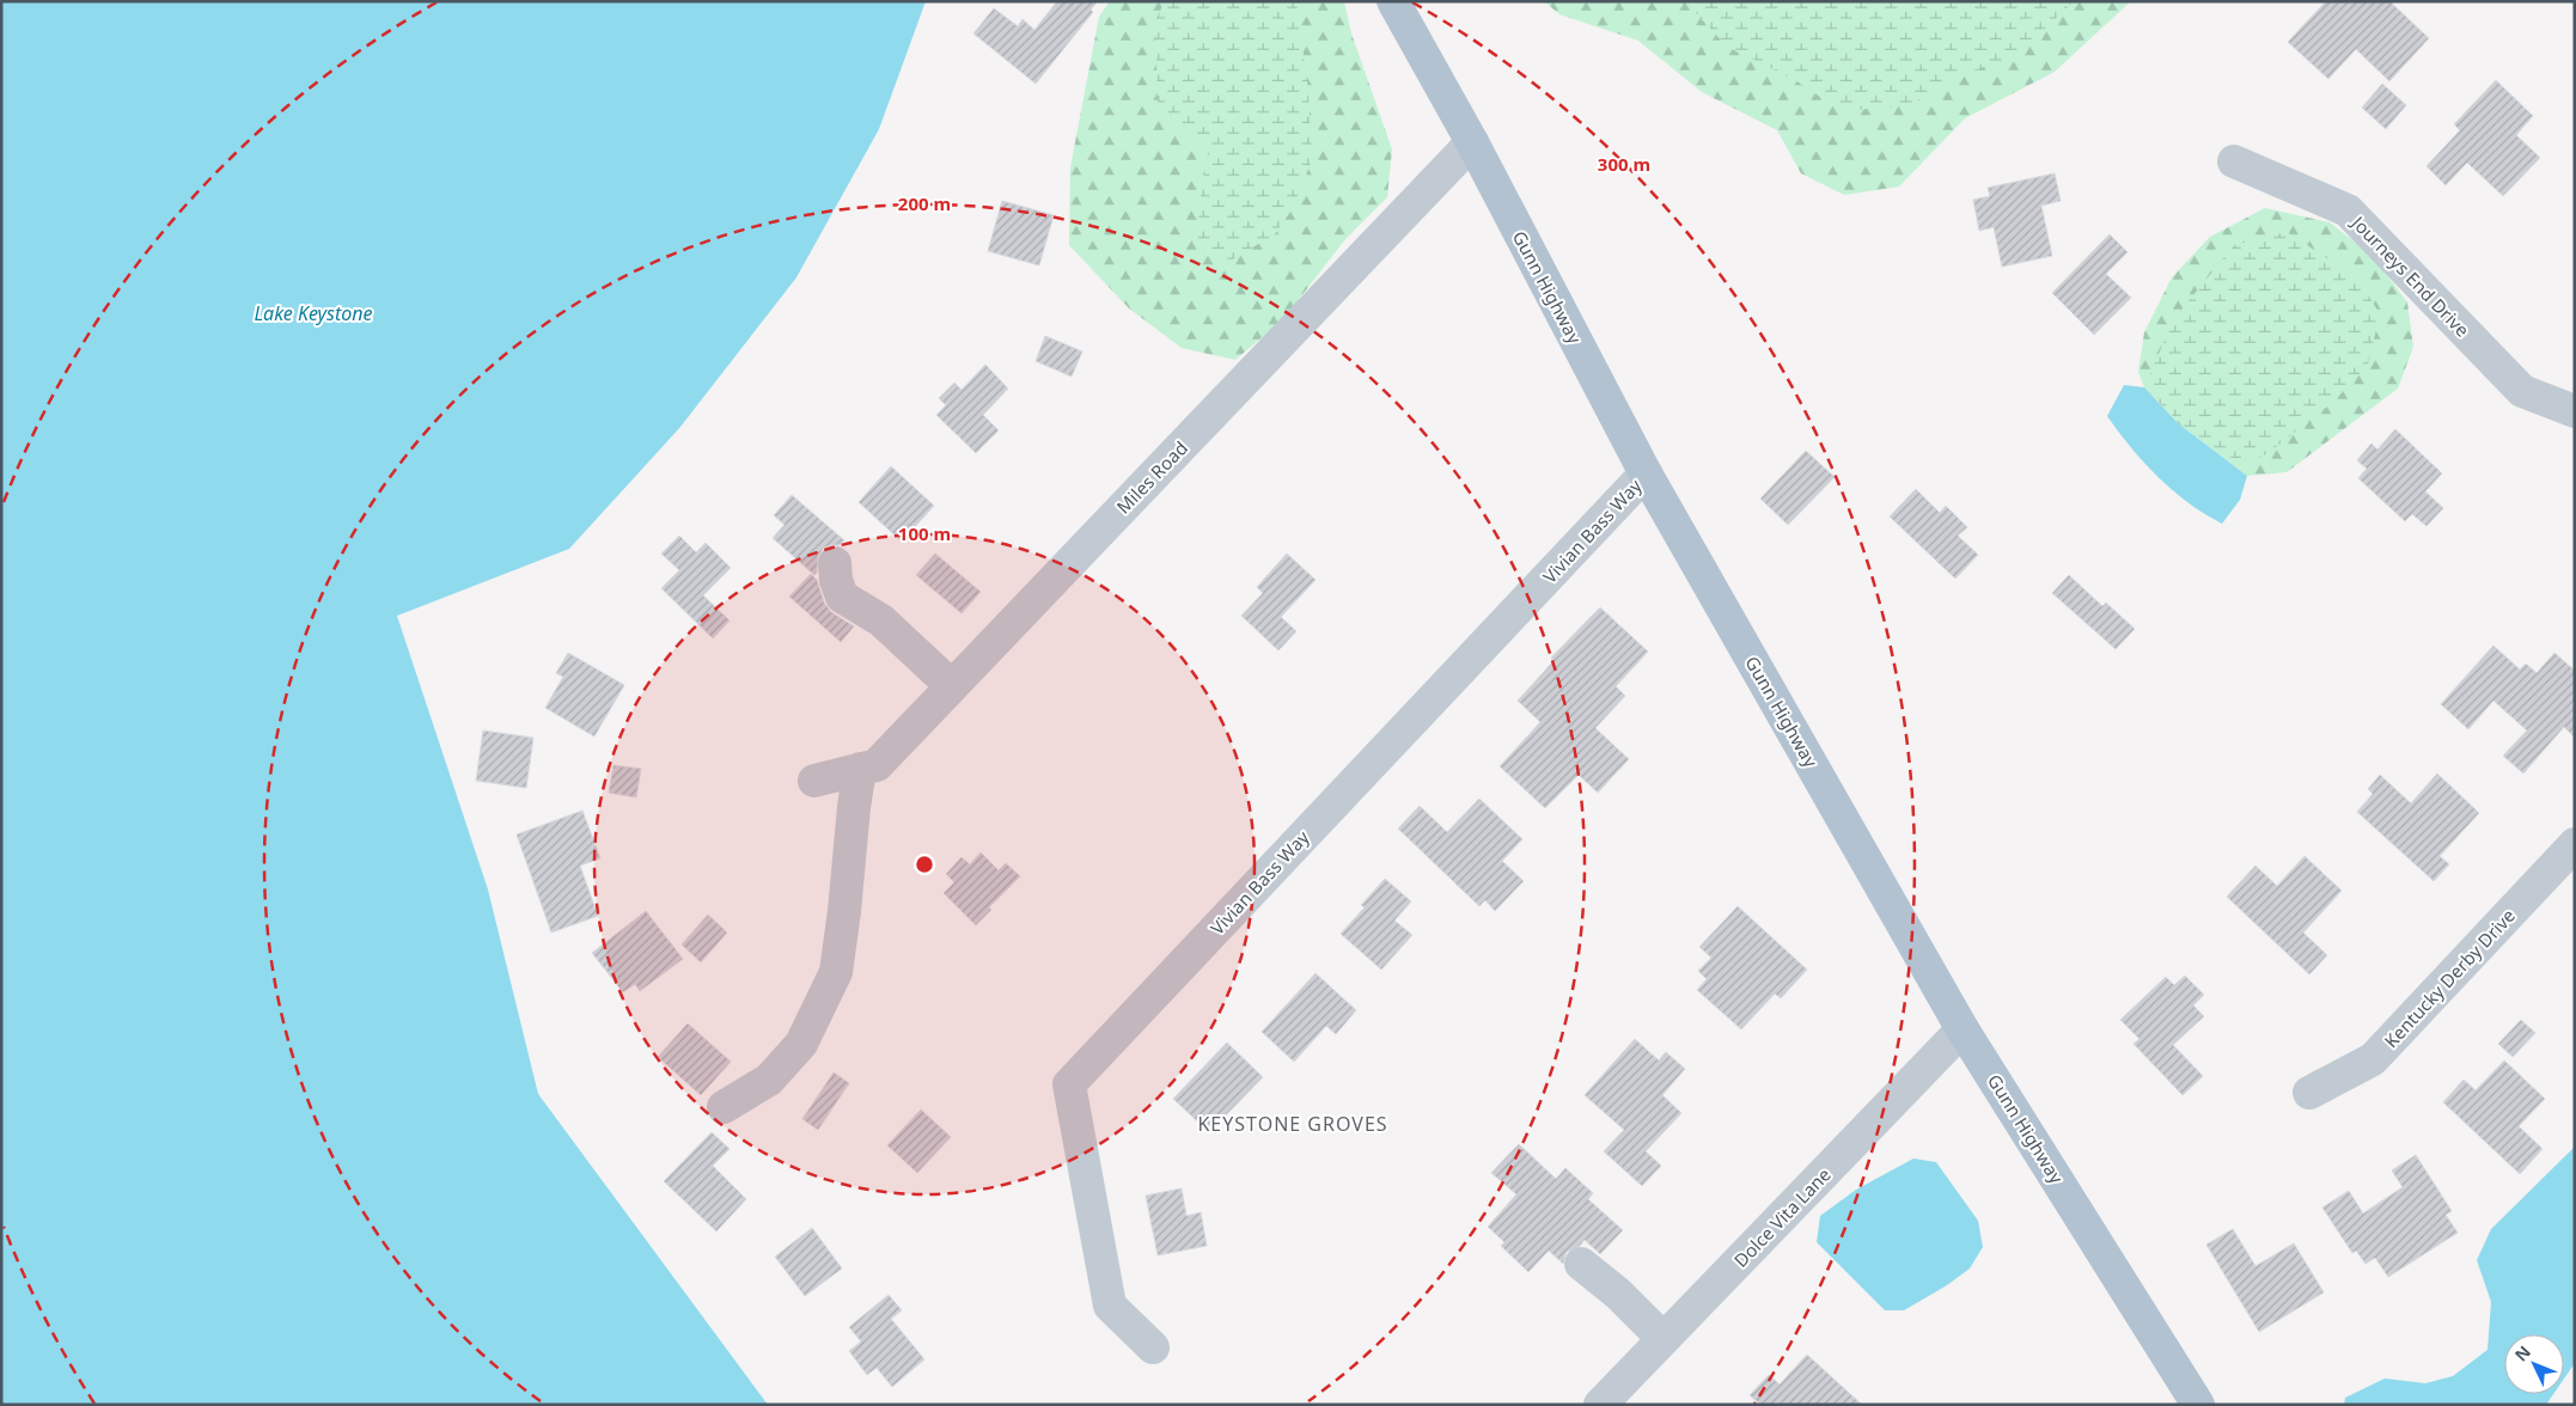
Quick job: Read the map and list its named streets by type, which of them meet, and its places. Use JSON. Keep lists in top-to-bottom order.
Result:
{
  "streets": {
    "main road": ["Gunn Highway"],
    "street": [
      "Journeys End Drive",
      "Miles Road",
      "Vivian Bass Way",
      "Kentucky Derby Drive",
      "Dolce Vita Lane"
    ]
  },
  "crossings": [
    ["Gunn Highway", "Miles Road"],
    ["Gunn Highway", "Vivian Bass Way"],
    ["Gunn Highway", "Dolce Vita Lane"]
  ],
  "districts": ["KEYSTONE GROVES"],
  "water": ["Lake Keystone"],
  "north": "top left",
  "rings": ["300 m", "200 m", "100 m"]
}
